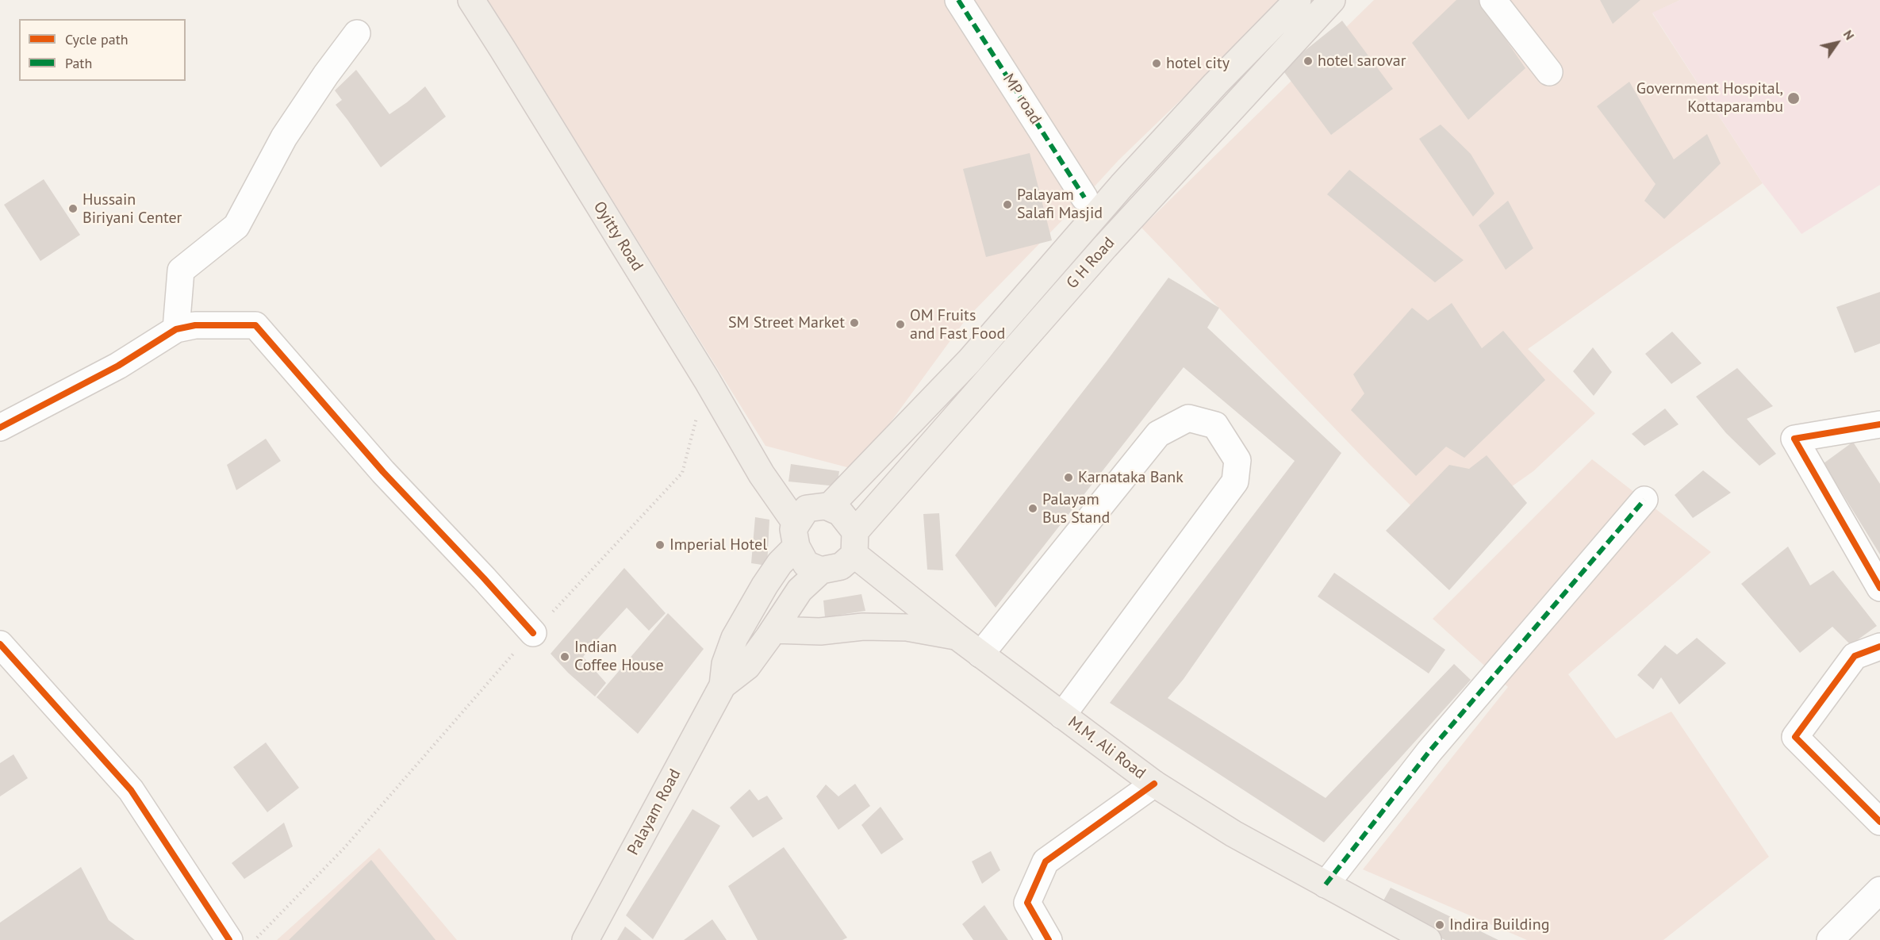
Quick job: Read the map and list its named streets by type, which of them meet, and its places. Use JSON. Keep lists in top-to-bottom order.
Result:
{
  "streets": {
    "main road": [
      "Oyitty Road",
      "G H Road",
      "M.M. Ali Road",
      "Palayam Road"
    ],
    "street": ["MP road"]
  },
  "crossings": [
    ["Oyitty Road", "G H Road"],
    ["Oyitty Road", "M.M. Ali Road"],
    ["G H Road", "M.M. Ali Road"]
  ],
  "places": [
    "hotel sarovar",
    "hotel city",
    "Government Hospital, Kottaparambu",
    "Palayam Salafi Masjid",
    "Hussain Biriyani Center",
    "SM Street Market",
    "OM Fruits and Fast Food",
    "Karnataka Bank",
    "Palayam Bus Stand",
    "Imperial Hotel",
    "Indian Coffee House",
    "Indira Building"
  ],
  "legend": ["Cycle path", "Path"],
  "north": "top right"
}
